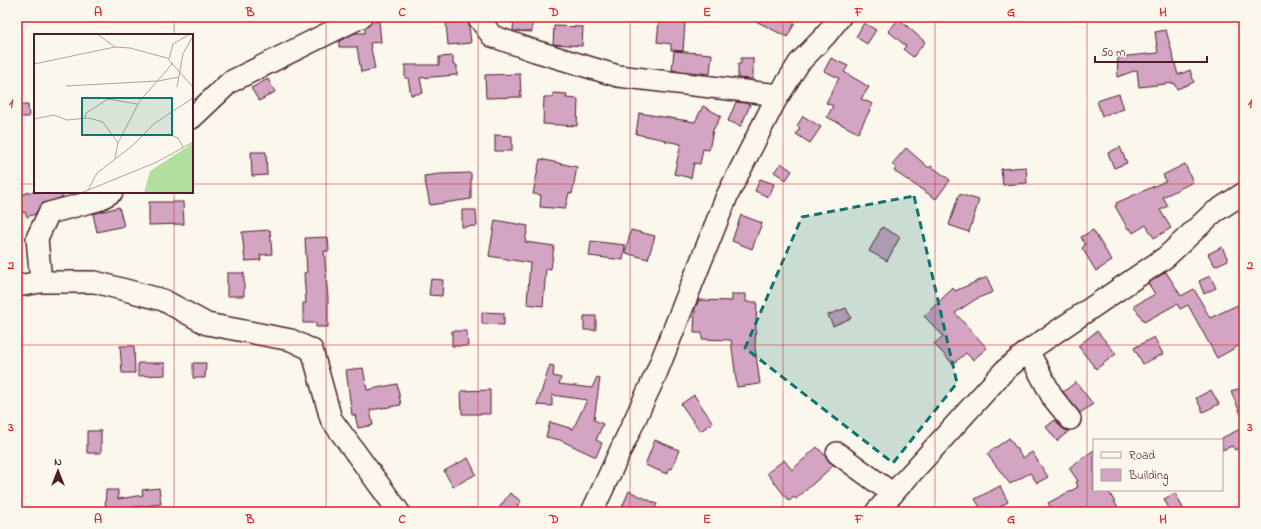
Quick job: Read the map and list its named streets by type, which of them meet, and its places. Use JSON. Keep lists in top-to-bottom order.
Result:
{
  "legend": ["Road", "Building"],
  "scale_bar": "50 m",
  "north": "top",
  "grid": {
    "columns": [
      "A",
      "B",
      "C",
      "D",
      "E",
      "F",
      "G",
      "H"
    ],
    "rows": ["1", "2", "3"]
  }
}
